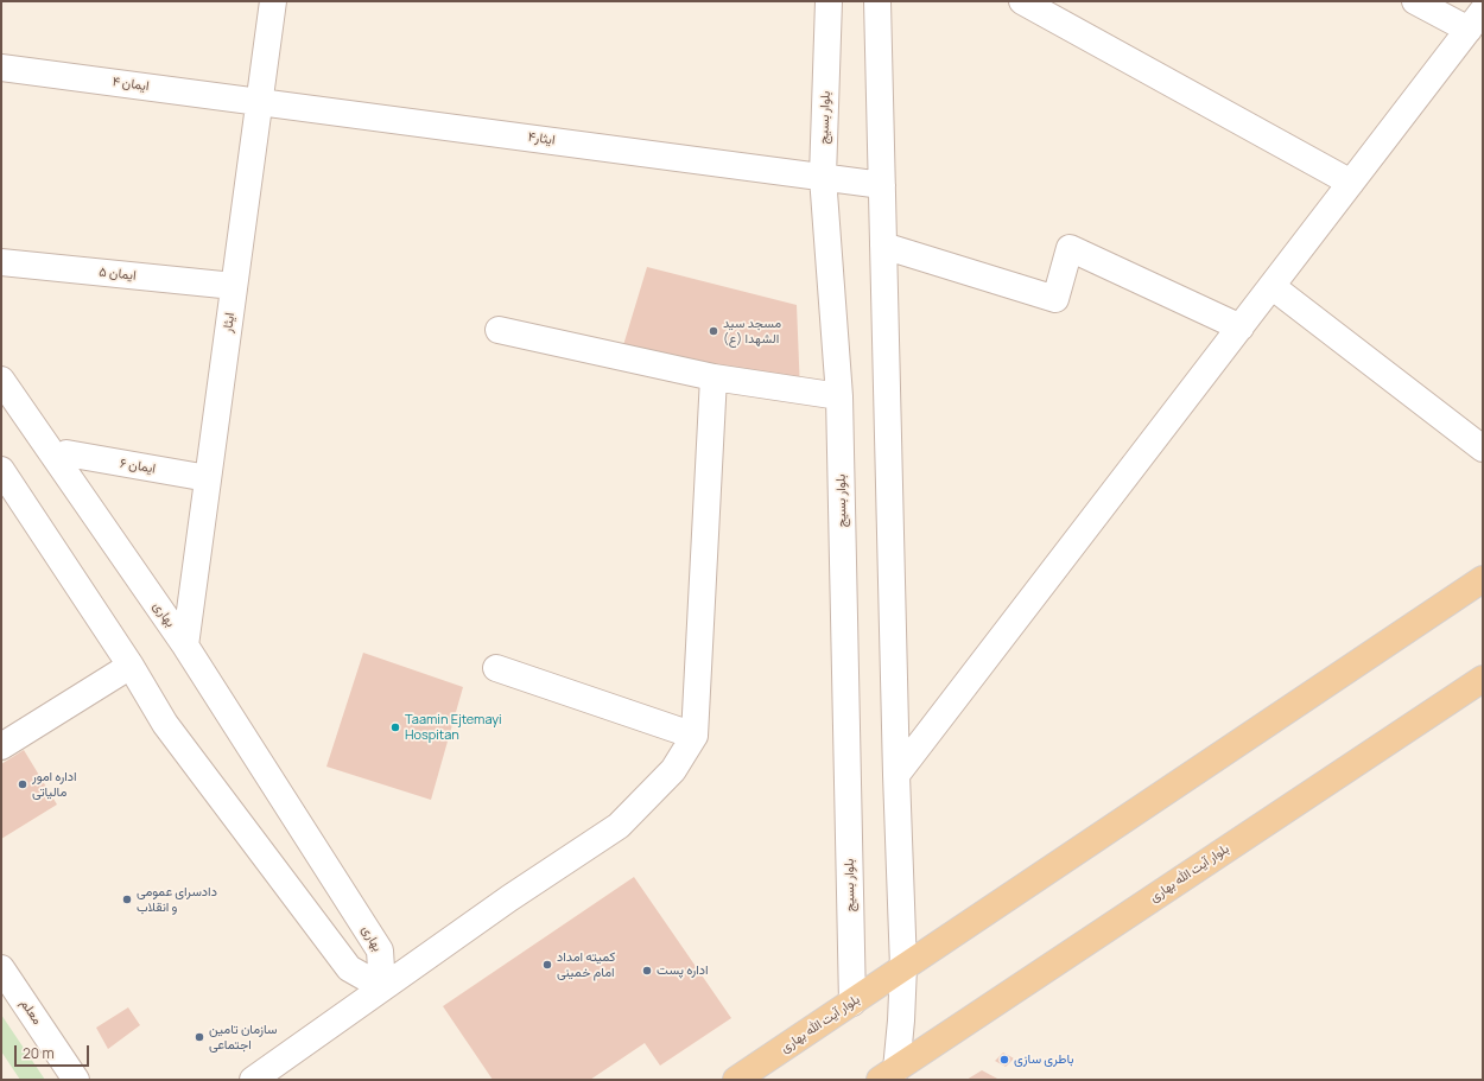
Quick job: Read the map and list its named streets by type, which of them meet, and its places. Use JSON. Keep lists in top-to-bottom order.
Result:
{
  "streets": {
    "main road": ["بلوار آیت الله بهاری"],
    "street": [
      "ایمان ۴",
      "بلوار بسیج",
      "ایثار۴",
      "ایمان ۵",
      "ایثار",
      "ایمان ۶",
      "بهاری",
      "معلم"
    ]
  },
  "crossings": [
    ["ایمان ۴", "ایثار۴"],
    ["ایمان ۴", "ایثار"],
    ["بلوار بسیج", "ایثار۴"],
    ["بلوار بسیج", "بلوار آیت الله بهاری"],
    ["ایثار۴", "ایثار"],
    ["ایمان ۵", "ایثار"],
    ["ایثار", "ایمان ۶"],
    ["ایثار", "بهاری"]
  ],
  "places": [
    "مسجد سید الشهدا (ع)",
    "Taamin Ejtemayi Hospitan",
    "اداره امور مالیاتی",
    "دادسرای عمومی و انقلاب",
    "کمیته امداد امام خمینی",
    "اداره پست",
    "سازمان تامین اجتماعی",
    "باطری سازی"
  ],
  "scale_bar": "20 m"
}
